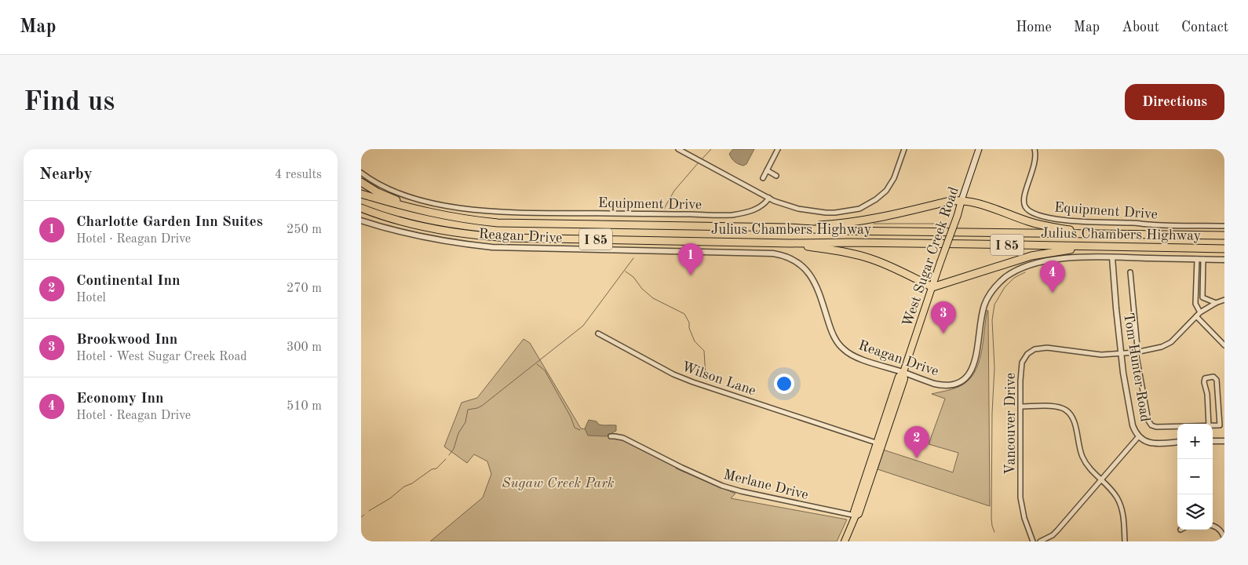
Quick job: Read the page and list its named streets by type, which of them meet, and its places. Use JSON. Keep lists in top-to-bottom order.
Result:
{
  "streets": {
    "highway": ["Julius Chambers Highway", "I 85"],
    "main road": ["West Sugar Creek Road"],
    "street": [
      "Equipment Drive",
      "Reagan Drive",
      "Tom Hunter Road",
      "Wilson Lane",
      "Vancouver Drive",
      "Merlane Drive"
    ]
  },
  "crossings": [
    ["Reagan Drive", "West Sugar Creek Road"],
    ["Reagan Drive", "Tom Hunter Road"],
    ["West Sugar Creek Road", "Wilson Lane"],
    ["West Sugar Creek Road", "Merlane Drive"],
    ["Tom Hunter Road", "Vancouver Drive"]
  ],
  "parks": ["Sugaw Creek Park"],
  "page": {
    "header": "Map",
    "nav": [
      "Home",
      "Map",
      "About",
      "Contact"
    ],
    "buttons": "Directions",
    "title": "Find us",
    "heading": ["Nearby", "4 results"],
    "list": [
      {
        "mark": "1",
        "name": "Charlotte Garden Inn Suites",
        "note": "Hotel · Reagan Drive",
        "value": "250 m"
      },
      {
        "mark": "2",
        "name": "Continental Inn",
        "note": "Hotel",
        "value": "270 m"
      },
      {
        "mark": "3",
        "name": "Brookwood Inn",
        "note": "Hotel · West Sugar Creek Road",
        "value": "300 m"
      },
      {
        "mark": "4",
        "name": "Economy Inn",
        "note": "Hotel · Reagan Drive",
        "value": "510 m"
      }
    ],
    "pins": [
      "1",
      "4",
      "3",
      "2"
    ],
    "map_buttons": ["+", "−"]
  }
}
